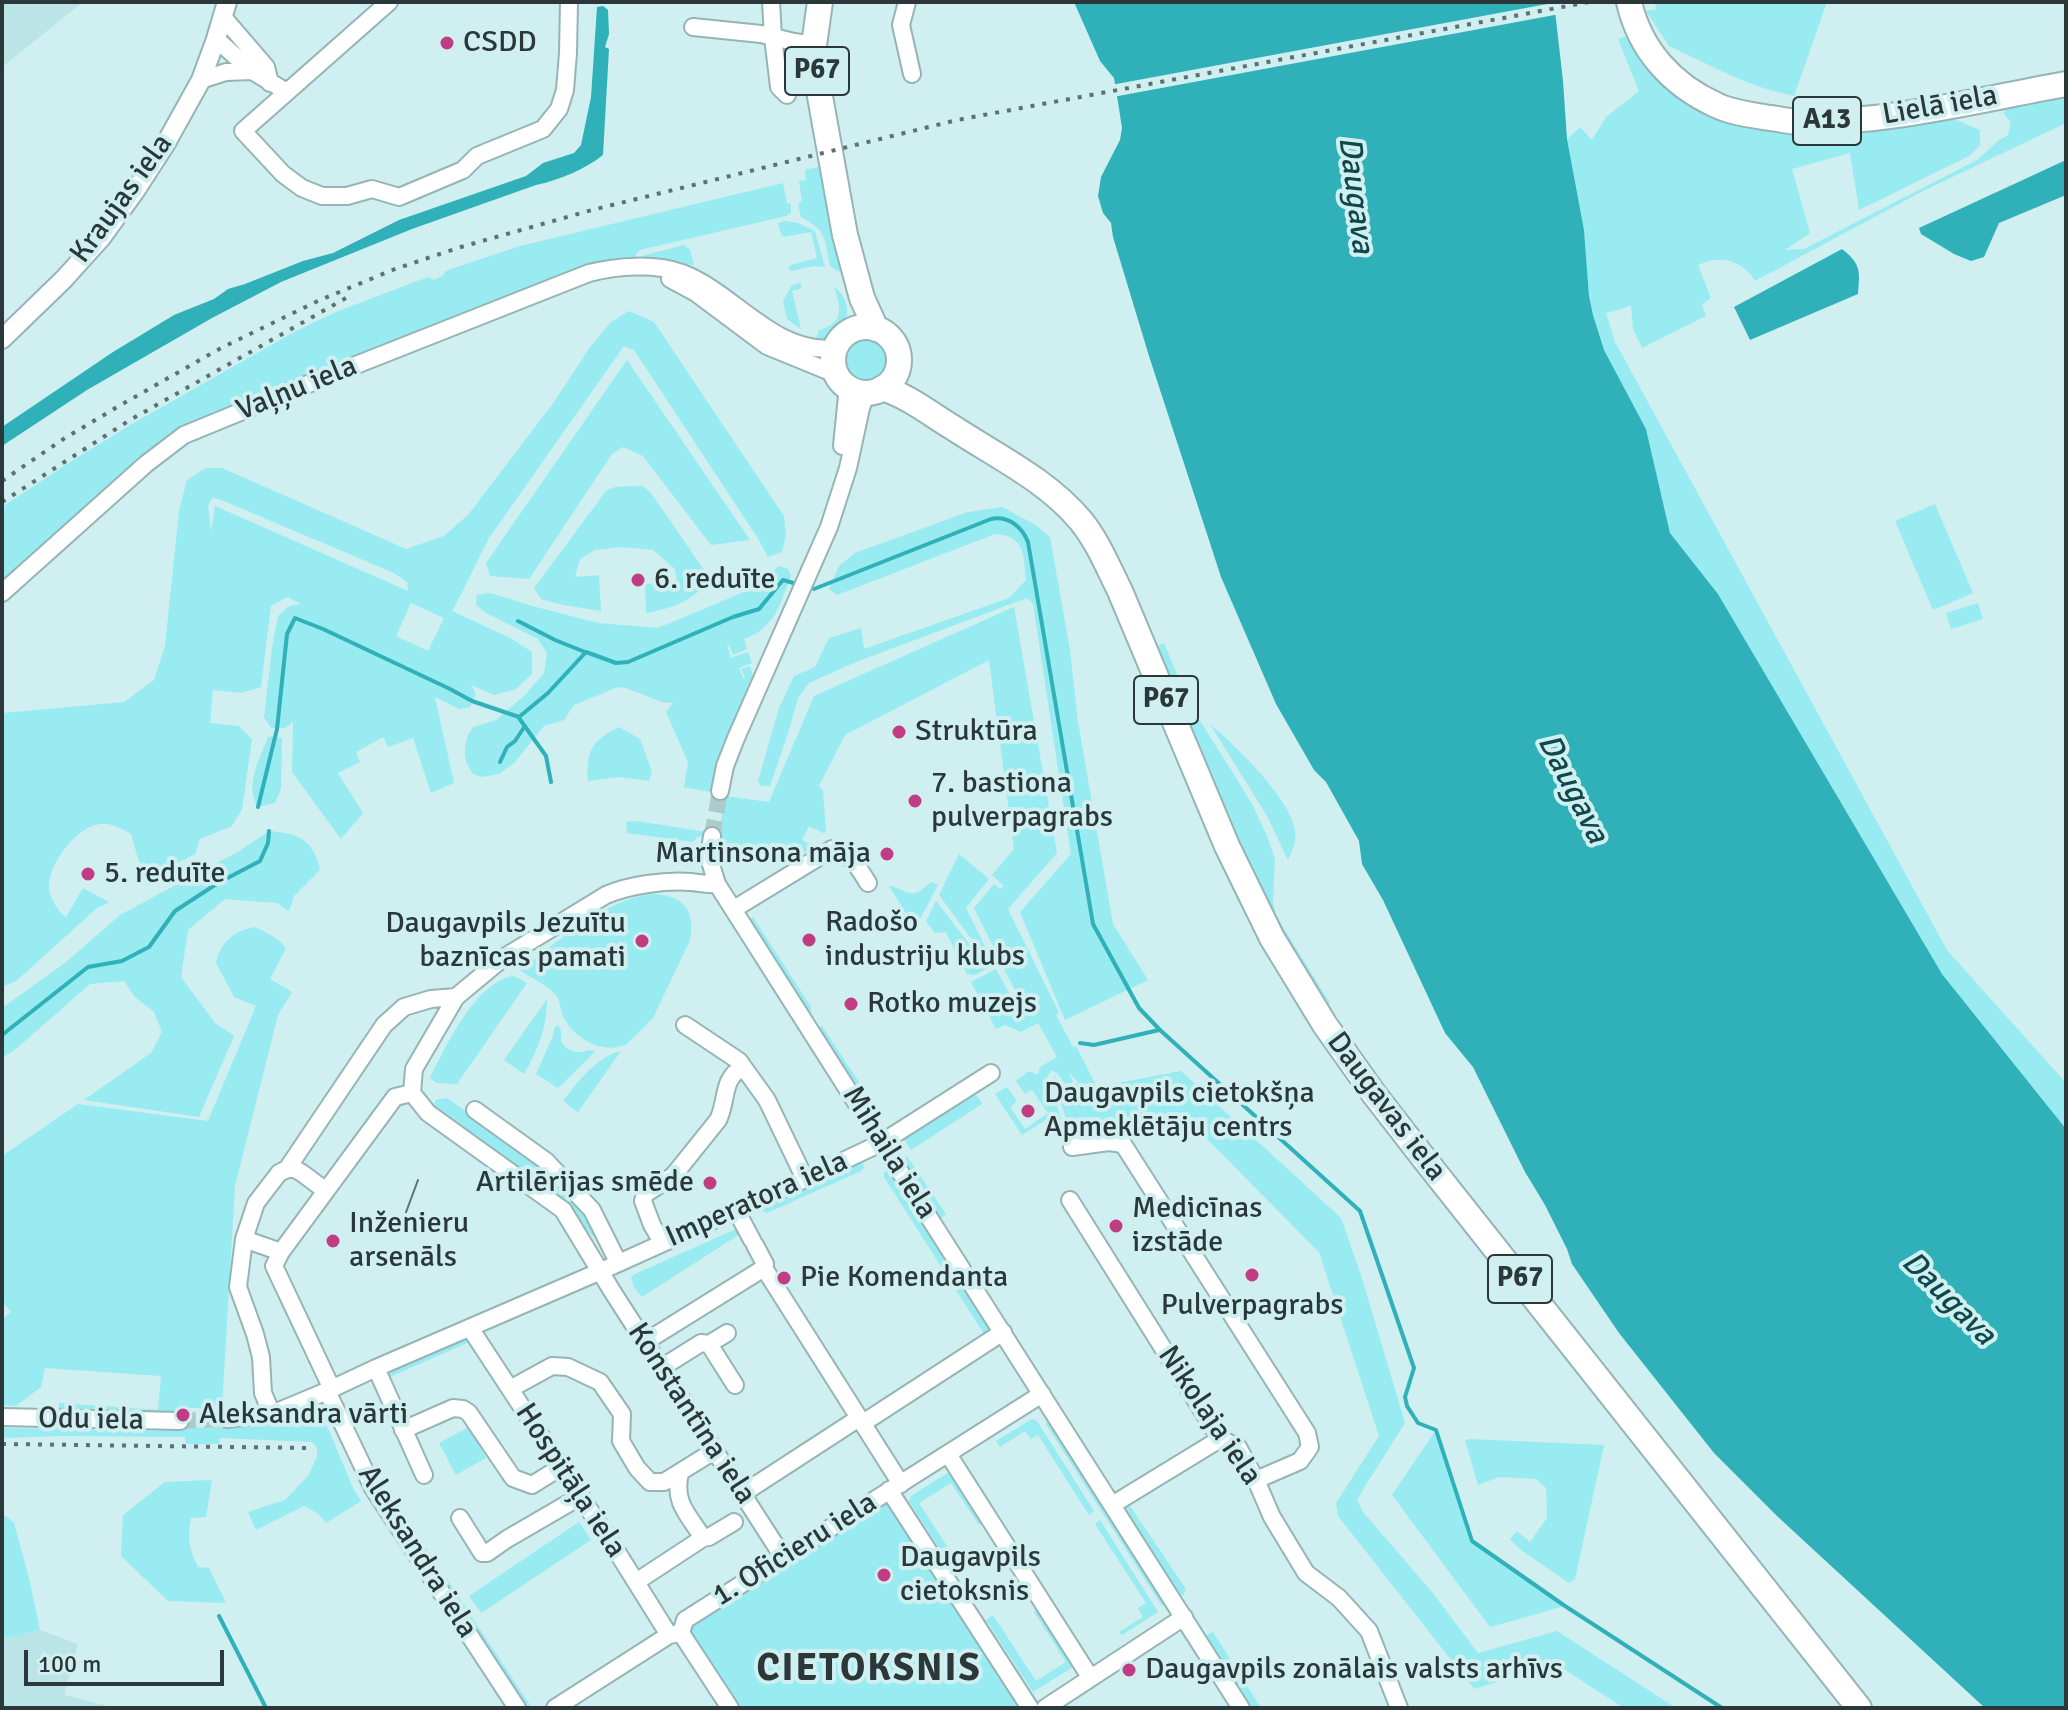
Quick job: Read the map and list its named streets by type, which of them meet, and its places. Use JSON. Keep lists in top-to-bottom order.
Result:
{
  "streets": {
    "main road": [
      "P67",
      "Lielā iela",
      "A13",
      "Daugavas iela"
    ],
    "street": [
      "Kraujas iela",
      "Vaļņu iela",
      "Mihaila iela",
      "Imperatora iela",
      "Konstantīna iela",
      "Nikolaja iela",
      "Odu iela",
      "Hospitāļa iela",
      "1. Oficieru iela",
      "Aleksandra iela"
    ]
  },
  "crossings": [
    ["P67", "Vaļņu iela"],
    ["P67", "Daugavas iela"],
    ["Vaļņu iela", "Daugavas iela"],
    ["Mihaila iela", "Imperatora iela"],
    ["Mihaila iela", "1. Oficieru iela"],
    ["Imperatora iela", "Konstantīna iela"],
    ["Imperatora iela", "Hospitāļa iela"],
    ["Imperatora iela", "Aleksandra iela"],
    ["Konstantīna iela", "1. Oficieru iela"],
    ["Hospitāļa iela", "1. Oficieru iela"]
  ],
  "districts": ["CIETOKSNIS"],
  "water": ["Daugava"],
  "places": [
    "CSDD",
    "6. reduīte",
    "Struktūra",
    "7. bastiona pulverpagrabs",
    "Martinsona māja",
    "5. reduīte",
    "Radošo industriju klubs",
    "Daugavpils Jezuītu baznīcas pamati",
    "Rotko muzejs",
    "Daugavpils cietokšņa Apmeklētāju centrs",
    "Artilērijas smēde",
    "Medicīnas izstāde",
    "Inženieru arsenāls",
    "Pulverpagrabs",
    "Pie Komendanta",
    "Aleksandra vārti",
    "Daugavpils cietoksnis",
    "Daugavpils zonālais valsts arhīvs"
  ],
  "scale_bar": "100 m"
}
